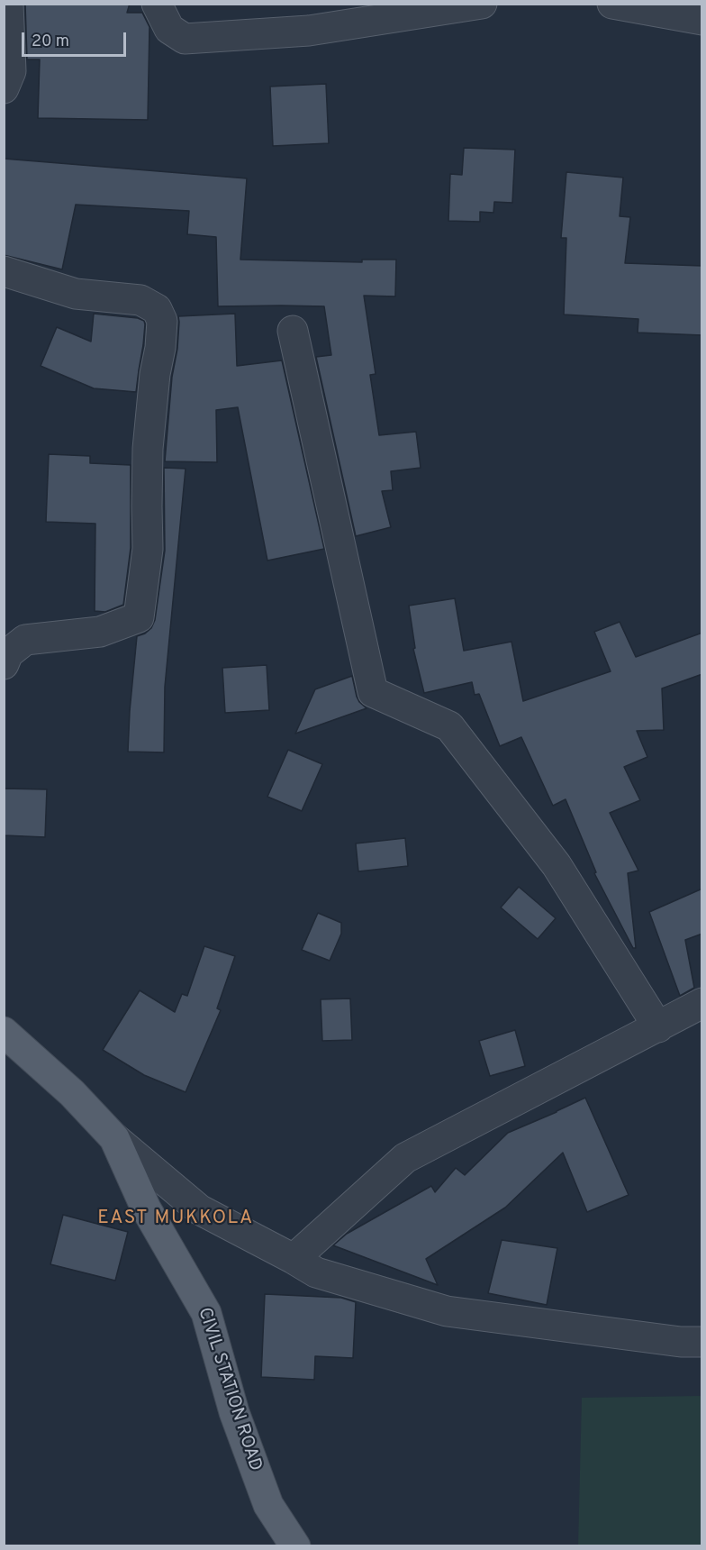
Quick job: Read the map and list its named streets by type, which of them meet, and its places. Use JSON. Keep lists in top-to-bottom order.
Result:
{
  "streets": {
    "main road": ["CIVIL STATION ROAD"]
  },
  "districts": ["EAST MUKKOLA"],
  "scale_bar": "20 m"
}
